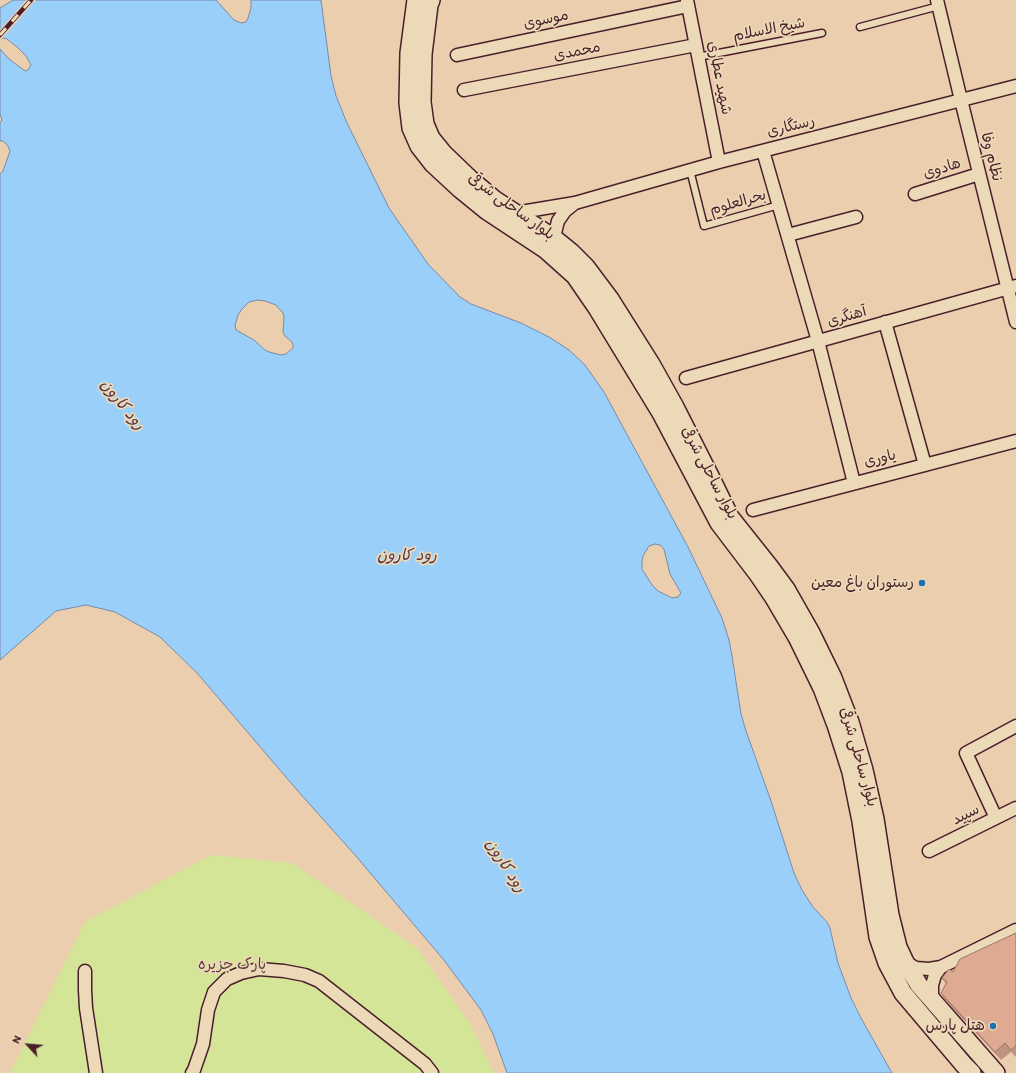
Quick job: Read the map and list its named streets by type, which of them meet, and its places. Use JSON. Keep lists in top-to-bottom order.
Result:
{
  "streets": {
    "main road": ["بلوار ساحلی شرقی"],
    "street": [
      "موسوی",
      "محمدی",
      "شهید عطاری",
      "رستگاری",
      "نظام وفا",
      "هادوی",
      "آهنگری",
      "یاوری",
      "سپید"
    ],
    "lane": ["شیخ الاسلام", "بحرالعلوم"]
  },
  "crossings": [
    ["موسوی", "شهید عطاری"],
    ["شیخ الاسلام", "محمدی"],
    ["شیخ الاسلام", "شهید عطاری"],
    ["محمدی", "شهید عطاری"],
    ["شهید عطاری", "رستگاری"],
    ["رستگاری", "نظام وفا"],
    ["رستگاری", "بحرالعلوم"],
    ["رستگاری", "بلوار ساحلی شرقی"],
    ["نظام وفا", "هادوی"],
    ["نظام وفا", "آهنگری"]
  ],
  "water": ["رود کارون"],
  "parks": ["پارک جزیره"],
  "places": ["رستوران باغ معین", "هتل پارس"],
  "north": "top left"
}
